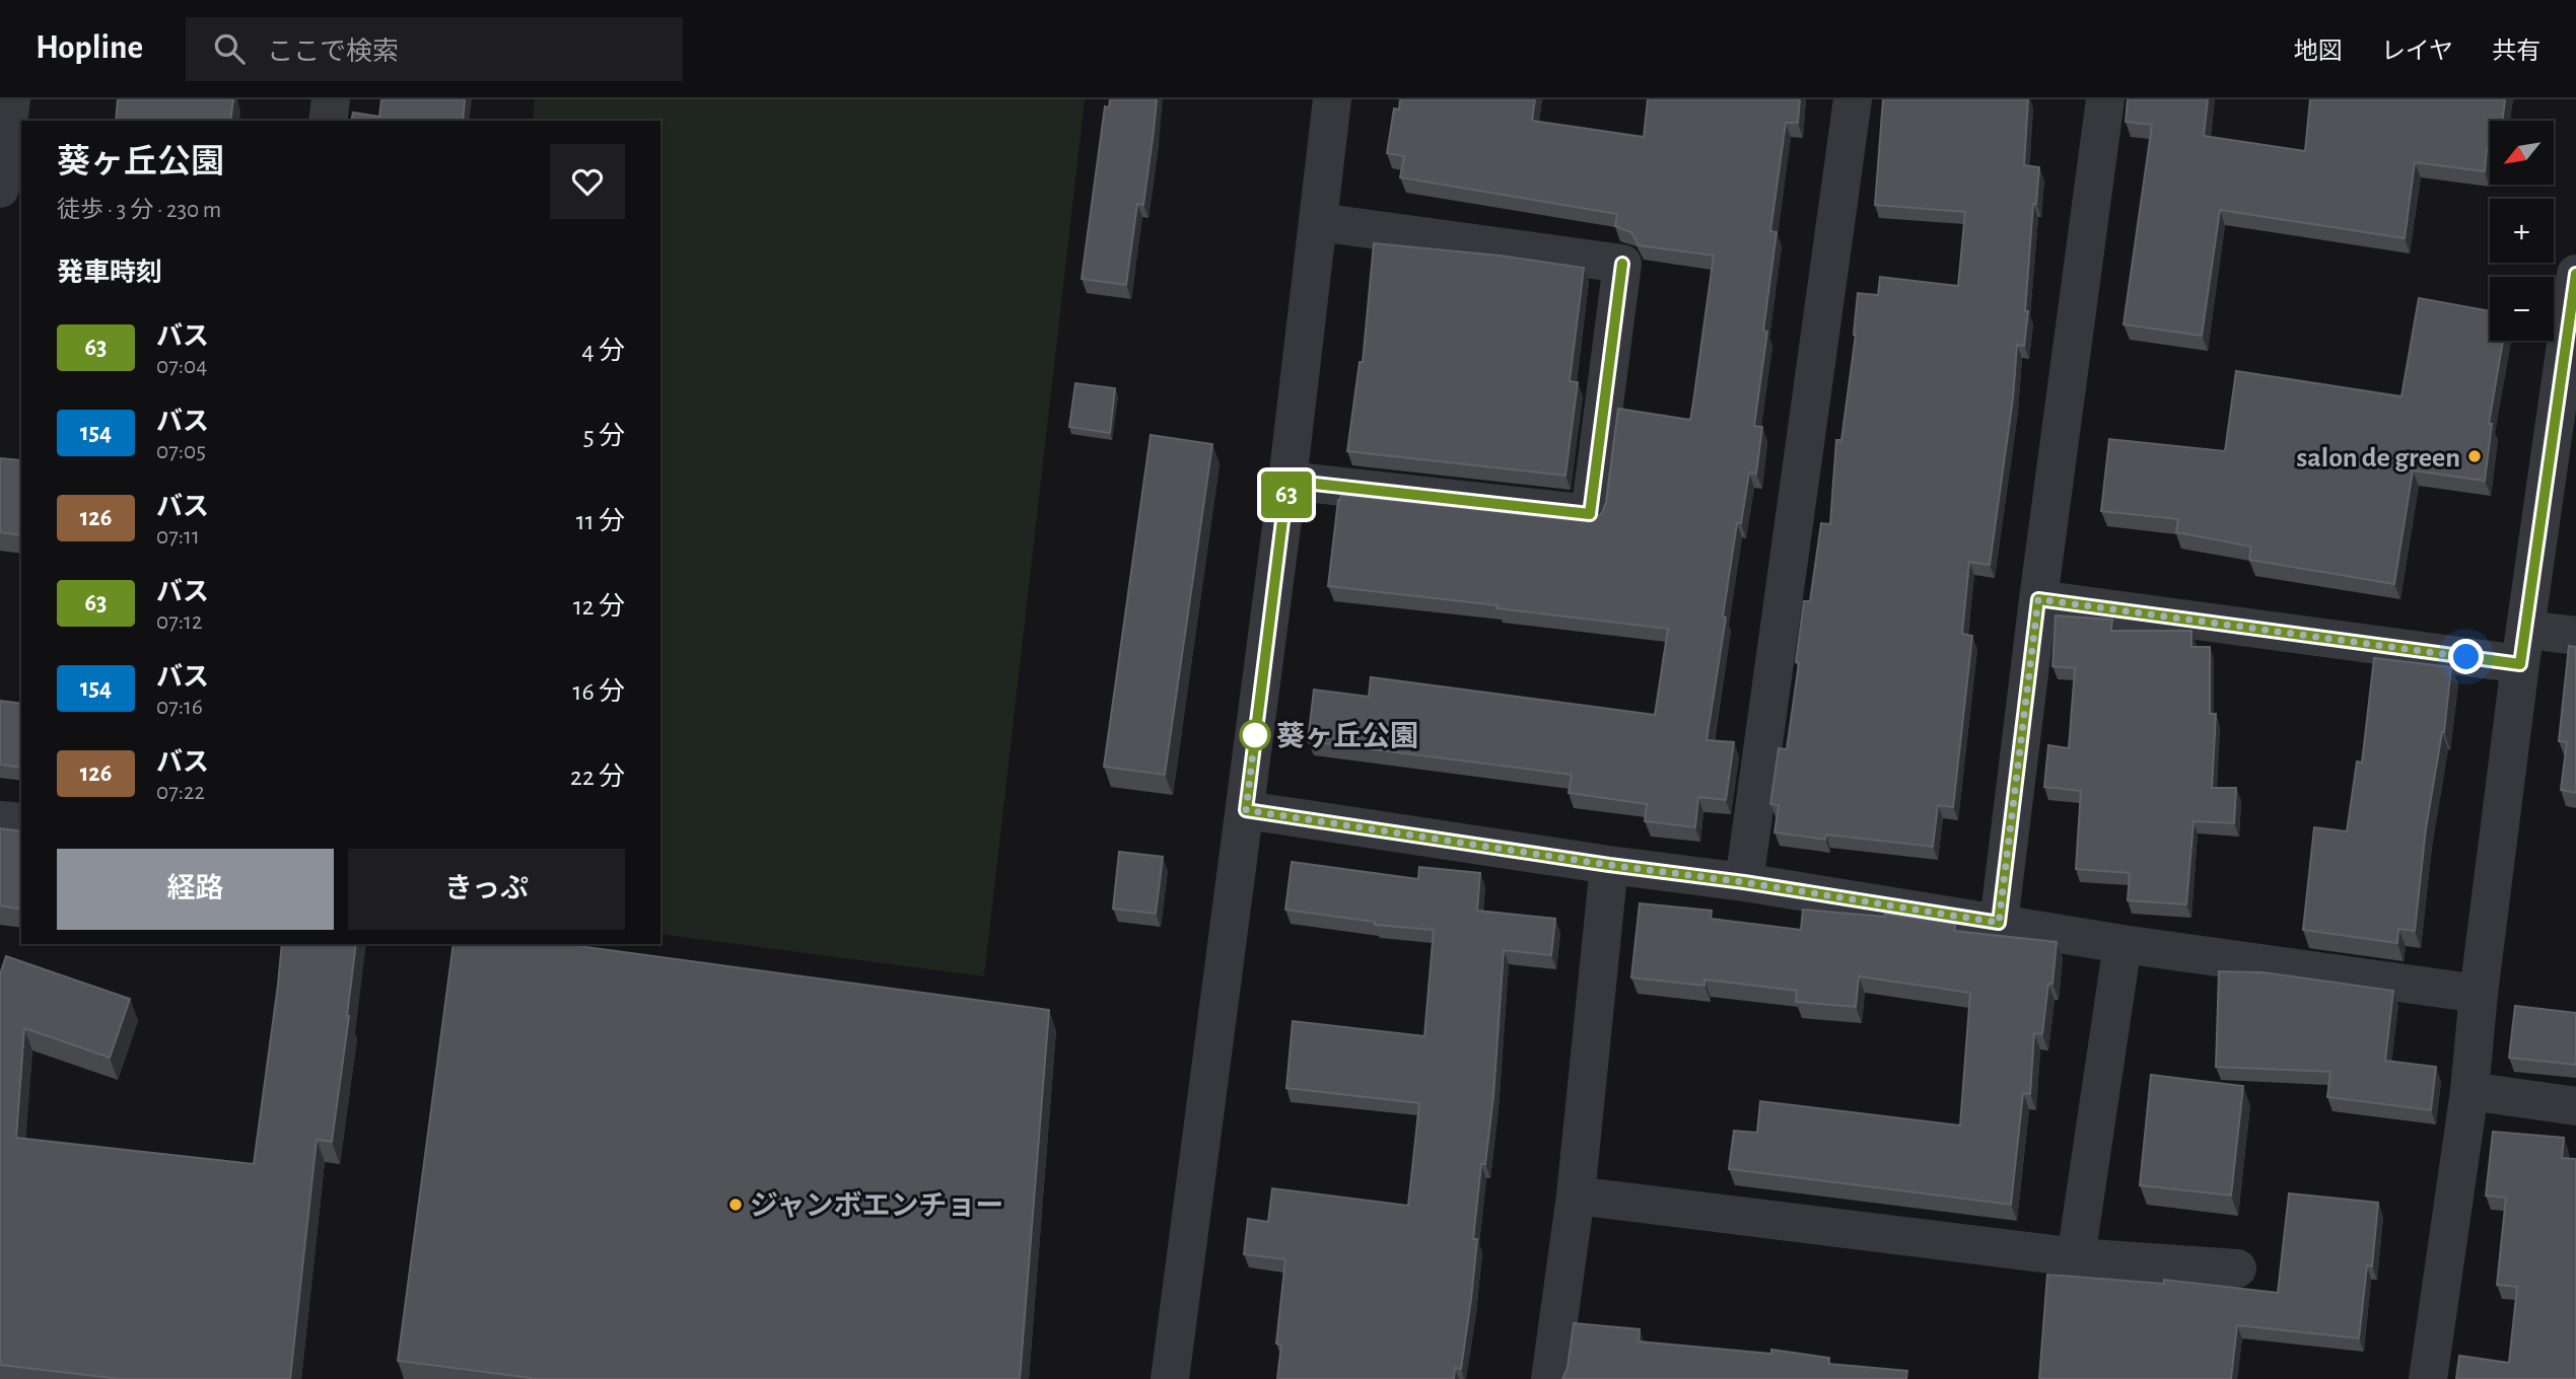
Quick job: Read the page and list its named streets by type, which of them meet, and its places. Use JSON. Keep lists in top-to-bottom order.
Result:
{
  "places": ["salon de green", "葵ヶ丘公園", "ジャンボエンチョー"],
  "lines": ["bus line 63"],
  "north": "bottom left",
  "page": {
    "header": "Hopline",
    "search": "ここで検索",
    "nav": ["地図", "レイヤ", "共有"],
    "on_map": "63",
    "map_buttons": ["+", "−"],
    "heading": [
      ["葵ヶ丘公園", "徒歩 · 3 分 · 230 m"],
      "発車時刻"
    ],
    "list": [
      {
        "mark": "63",
        "name": "バス",
        "note": "07:04",
        "value": "4 分"
      },
      {
        "mark": "154",
        "name": "バス",
        "note": "07:05",
        "value": "5 分"
      },
      {
        "mark": "126",
        "name": "バス",
        "note": "07:11",
        "value": "11 分"
      },
      {
        "mark": "63",
        "name": "バス",
        "note": "07:12",
        "value": "12 分"
      },
      {
        "mark": "154",
        "name": "バス",
        "note": "07:16",
        "value": "16 分"
      },
      {
        "mark": "126",
        "name": "バス",
        "note": "07:22",
        "value": "22 分"
      }
    ],
    "buttons": ["経路", "きっぷ"]
  }
}
